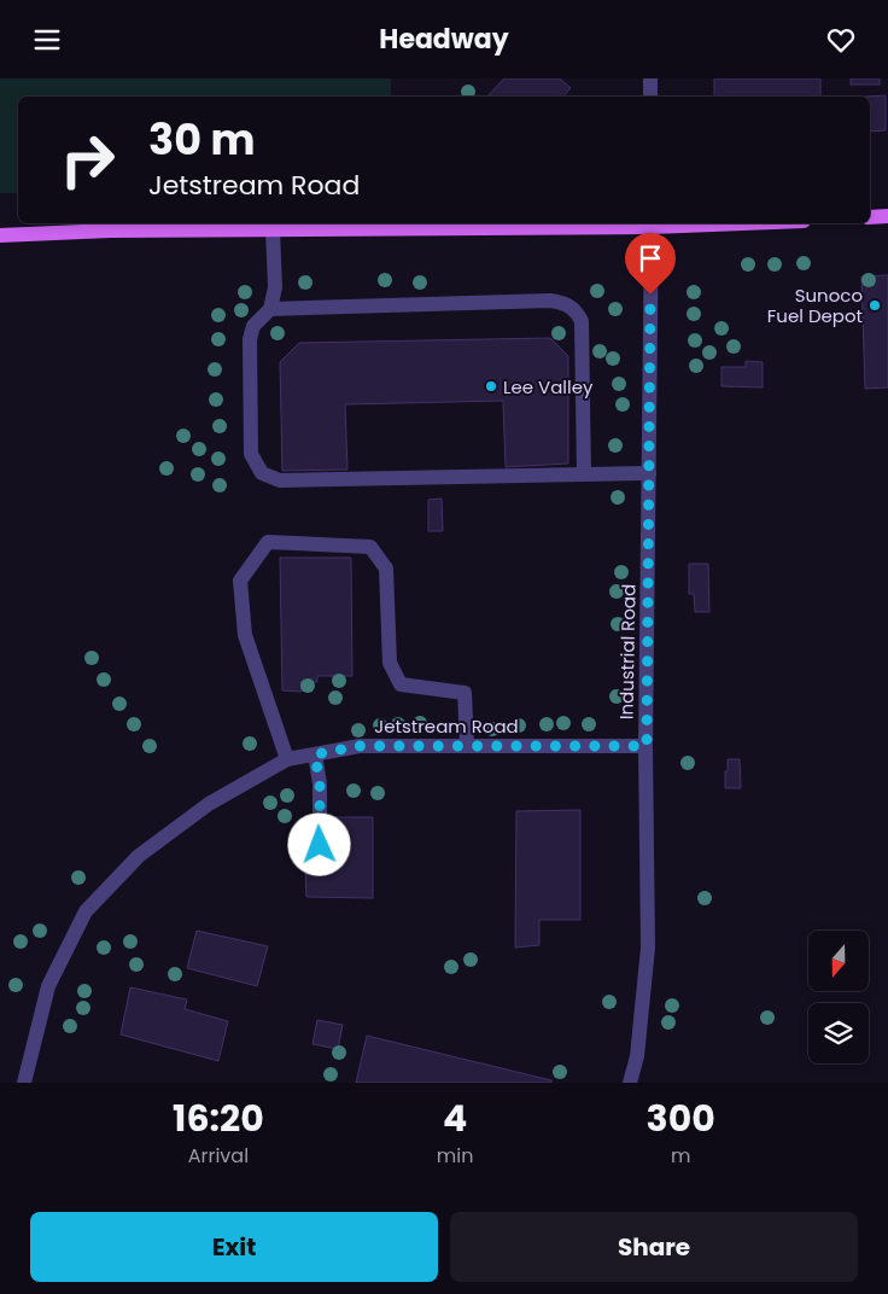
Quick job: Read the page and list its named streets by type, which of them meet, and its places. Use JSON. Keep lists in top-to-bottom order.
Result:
{
  "streets": {
    "street": ["Industrial Road", "Jetstream Road"]
  },
  "crossings": [
    ["Industrial Road", "Jetstream Road"]
  ],
  "places": ["Sunoco Fuel Depot", "Lee Valley"],
  "north": "bottom",
  "page": {
    "header": "Headway",
    "turn": ["30 m", "Jetstream Road"],
    "eta": [
      "16:20",
      "Arrival",
      "4",
      "min",
      "300",
      "m"
    ],
    "buttons": ["Exit", "Share"]
  }
}
